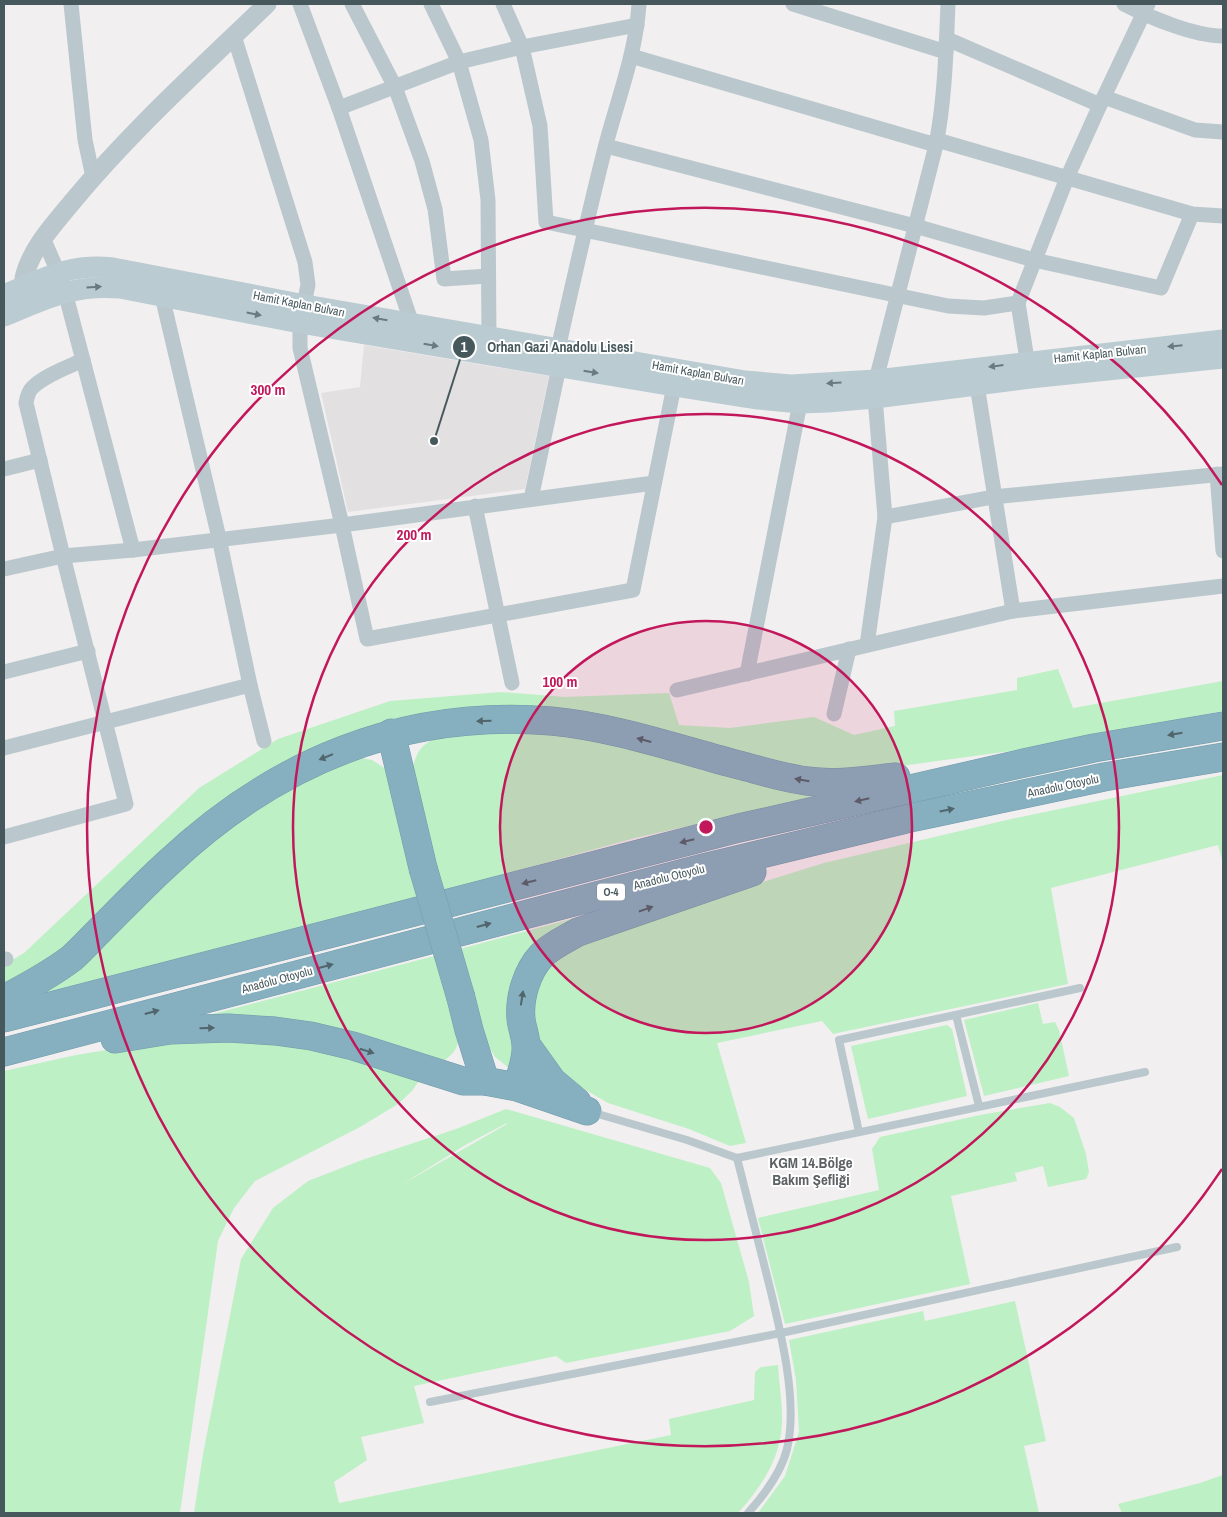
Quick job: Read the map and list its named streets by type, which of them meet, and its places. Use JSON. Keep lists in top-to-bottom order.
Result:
{
  "streets": {
    "highway": ["Anadolu Otoyolu", "O-4"],
    "main road": ["Hamit Kaplan Bulvarı"]
  },
  "districts": ["KGM 14.Bölge Bakım Şefliği"],
  "places": ["Orhan Gazi Anadolu Lisesi"],
  "rings": ["300 m", "200 m", "100 m"]
}
